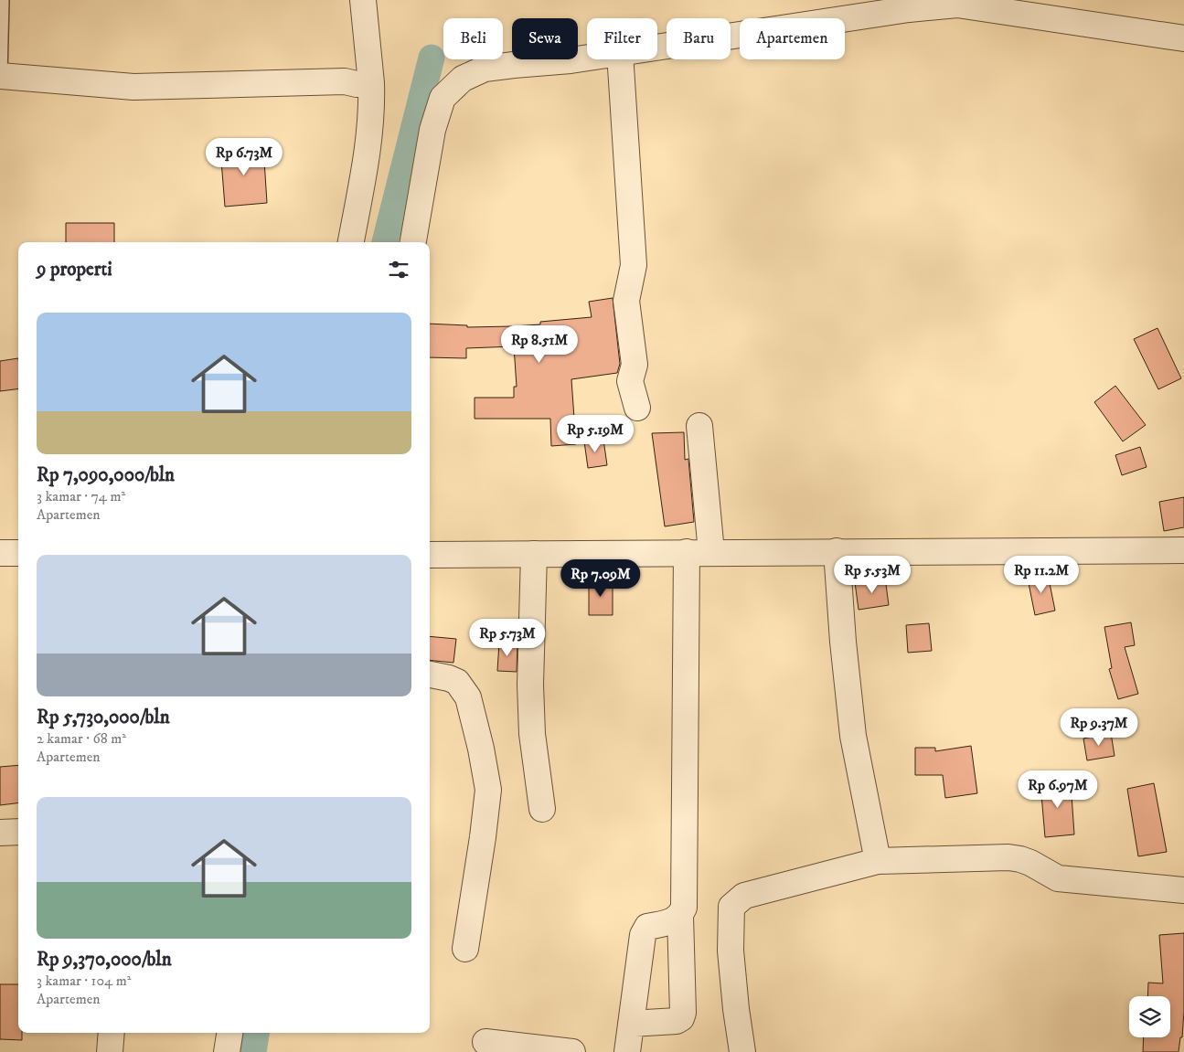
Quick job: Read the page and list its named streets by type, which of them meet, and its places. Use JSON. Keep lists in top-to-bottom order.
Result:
{
  "page": {
    "chip": [
      "Beli",
      "Sewa",
      "Filter",
      "Baru",
      "Apartemen"
    ],
    "price": [
      "Rp 6.73M",
      "Rp 8.51M",
      "Rp 5.19M",
      "Rp 5.53M",
      "Rp 11.2M",
      "Rp 7.09M",
      "Rp 5.73M",
      "Rp 9.37M",
      "Rp 6.97M"
    ],
    "heading": "9 properti",
    "list": [
      {
        "name": "Rp 7,090,000/bln",
        "note": "3 kamar · 74 m² · Apartemen"
      },
      {
        "name": "Rp 5,730,000/bln",
        "note": "2 kamar · 68 m² · Apartemen"
      },
      {
        "name": "Rp 9,370,000/bln",
        "note": "3 kamar · 104 m² · Apartemen"
      }
    ]
  }
}
